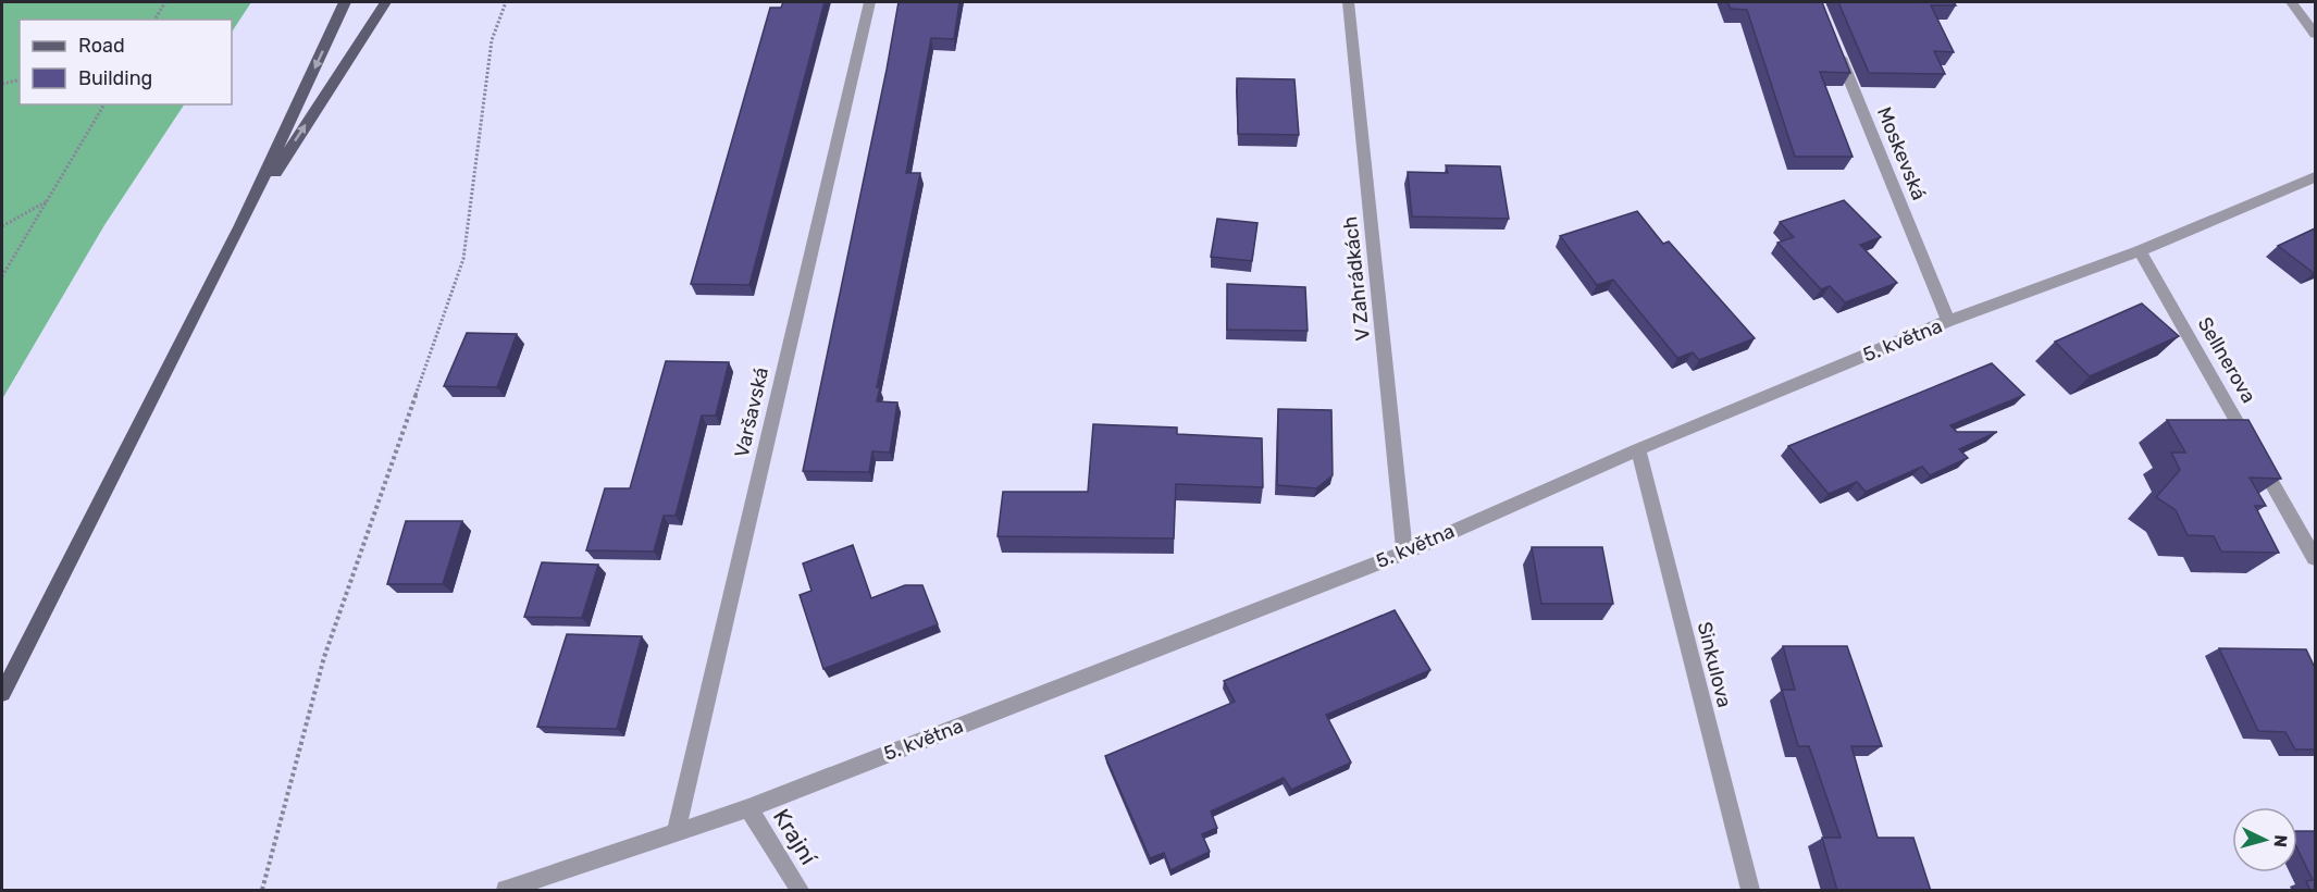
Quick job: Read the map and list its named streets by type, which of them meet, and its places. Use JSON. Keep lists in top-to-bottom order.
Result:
{
  "streets": {
    "street": [
      "Moskevská",
      "V Zahrádkách",
      "5. května",
      "Sellnerova",
      "Varšavská",
      "Sinkulova",
      "Krajní"
    ]
  },
  "crossings": [
    ["Moskevská", "5. května"],
    ["V Zahrádkách", "5. května"],
    ["5. května", "Sellnerova"],
    ["5. května", "Varšavská"],
    ["5. května", "Sinkulova"],
    ["5. května", "Krajní"]
  ],
  "legend": ["Road", "Building"],
  "north": "right"
}
